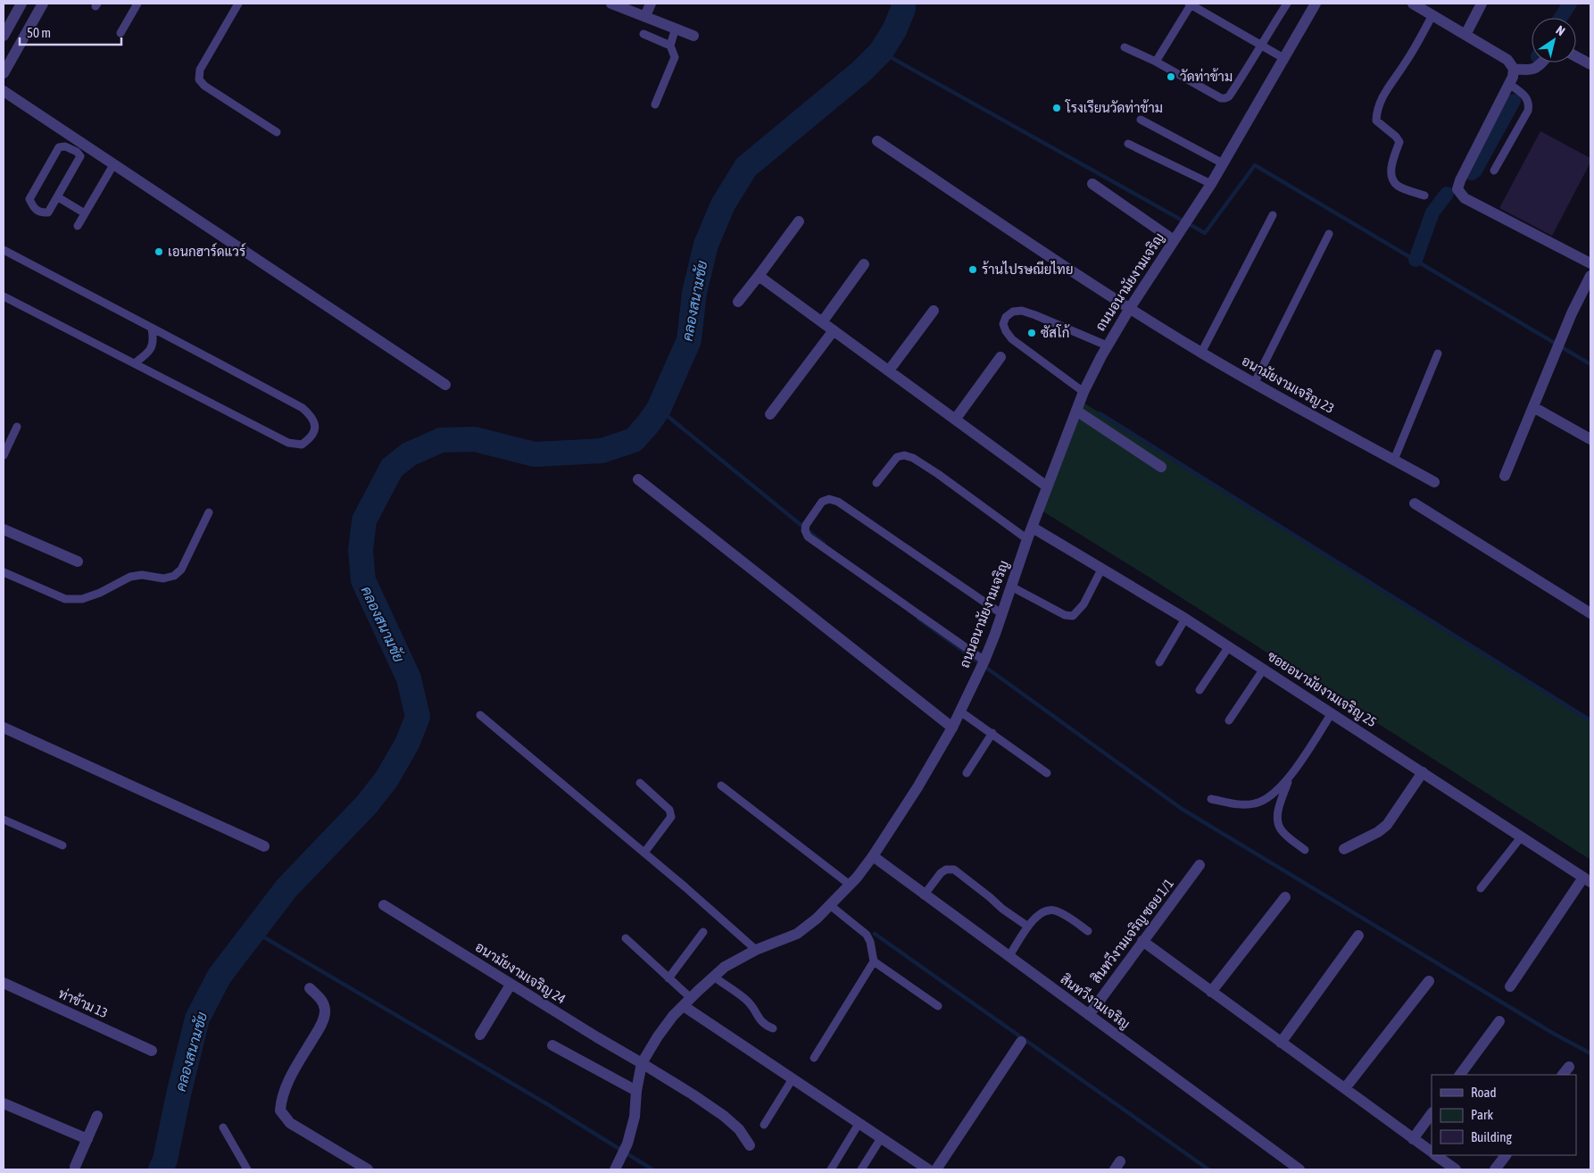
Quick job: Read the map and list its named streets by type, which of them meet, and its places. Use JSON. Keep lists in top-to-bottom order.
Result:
{
  "streets": {
    "street": [
      "ถนนอนามัยงามเจริญ",
      "อนามัยงามเจริญ 23",
      "ซอยอนามัยงามเจริญ 25",
      "สินทวีงามเจริญ ซอย 1/1",
      "อนามัยงามเจริญ 24",
      "สินทวีงามเจริญ",
      "ท่าข้าม 13"
    ]
  },
  "crossings": [
    ["ถนนอนามัยงามเจริญ", "อนามัยงามเจริญ 23"],
    ["ถนนอนามัยงามเจริญ", "ซอยอนามัยงามเจริญ 25"],
    ["ถนนอนามัยงามเจริญ", "อนามัยงามเจริญ 24"],
    ["ถนนอนามัยงามเจริญ", "สินทวีงามเจริญ"],
    ["สินทวีงามเจริญ ซอย 1/1", "สินทวีงามเจริญ"]
  ],
  "water": ["คลองสนามชัย"],
  "places": [
    "วัดท่าข้าม",
    "โรงเรียนวัดท่าข้าม",
    "เอนกฮาร์ดแวร์",
    "ร้านไปรษณียไทย",
    "ซัสโก้"
  ],
  "legend": ["Road", "Park", "Building"],
  "scale_bar": "50 m",
  "north": "top right"
}
